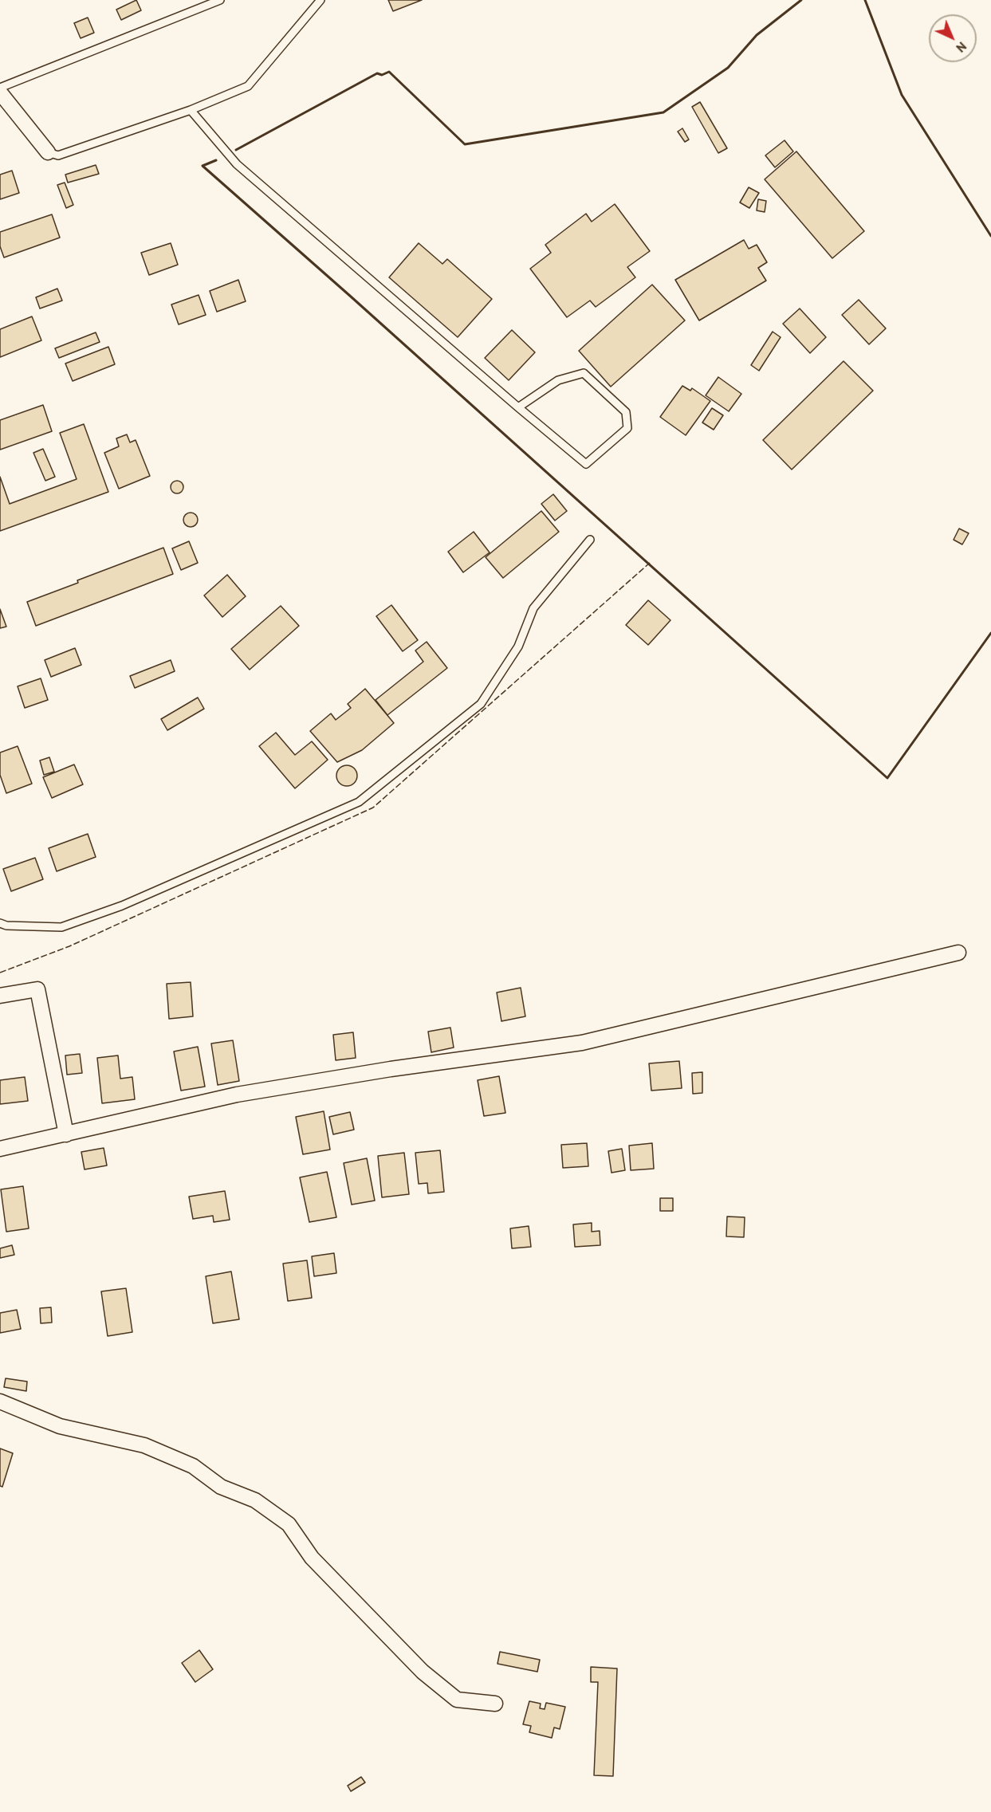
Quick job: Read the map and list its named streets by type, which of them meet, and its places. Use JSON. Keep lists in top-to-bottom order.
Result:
{
  "north": "bottom right"
}
